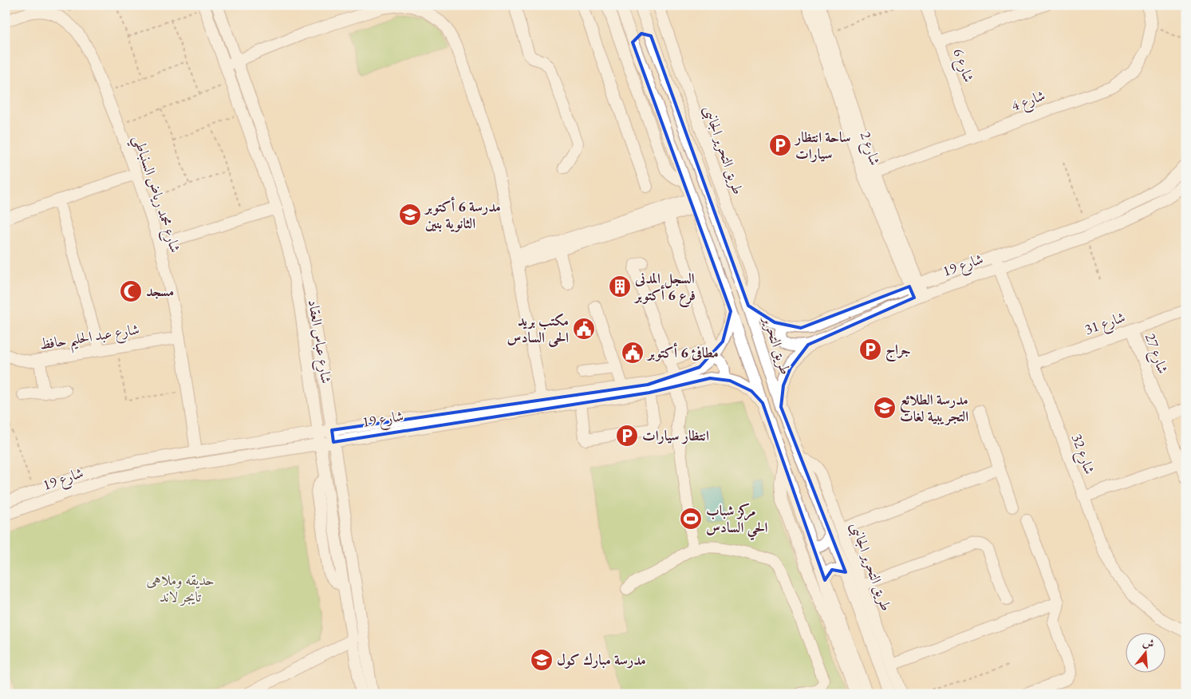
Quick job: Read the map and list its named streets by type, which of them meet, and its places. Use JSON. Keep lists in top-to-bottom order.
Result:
{
  "streets": {
    "street": [
      "شارع 6",
      "شارع 4",
      "شارع 2",
      "طريق التحرير الجانبى",
      "شارع محمد رياض السنباطي",
      "شارع 19",
      "شارع 31",
      "شارع عبد الحليم حافظ",
      "شارع عباس العقاد",
      "طريق التحرير",
      "شارع 27",
      "شارع 32"
    ]
  },
  "crossings": [
    ["شارع 6", "شارع 4"],
    ["شارع 4", "شارع 2"],
    ["شارع 2", "شارع 19"],
    ["طريق التحرير الجانبى", "شارع 19"],
    ["طريق التحرير الجانبى", "طريق التحرير"],
    ["شارع محمد رياض السنباطي", "شارع 19"],
    ["شارع محمد رياض السنباطي", "شارع عبد الحليم حافظ"],
    ["شارع 19", "شارع عباس العقاد"],
    ["شارع 19", "طريق التحرير"],
    ["شارع 19", "شارع 32"],
    ["شارع 31", "شارع 27"],
    ["شارع 31", "شارع 32"]
  ],
  "parks": ["حديقه وملاهى تايجر لاند"],
  "places": {
    "parking": ["ساحة انتظار سيارات", "جراج", "انتظار سيارات"],
    "school or university": ["مدرسة 6 أكتوبر الثانوية بنين", "مدرسة الطلائع التجريبية لغات", "مدرسة مبارك كول"],
    "building": ["السجل المدنى فرع 6 أكتوبر"],
    "mosque": ["مسجد"],
    "public building": ["مكتب بريد الحى السادس", "مطافئ 6 أكتوبر"],
    "sports": ["مركز شباب الحي السادس"]
  },
  "north": "top"
}
